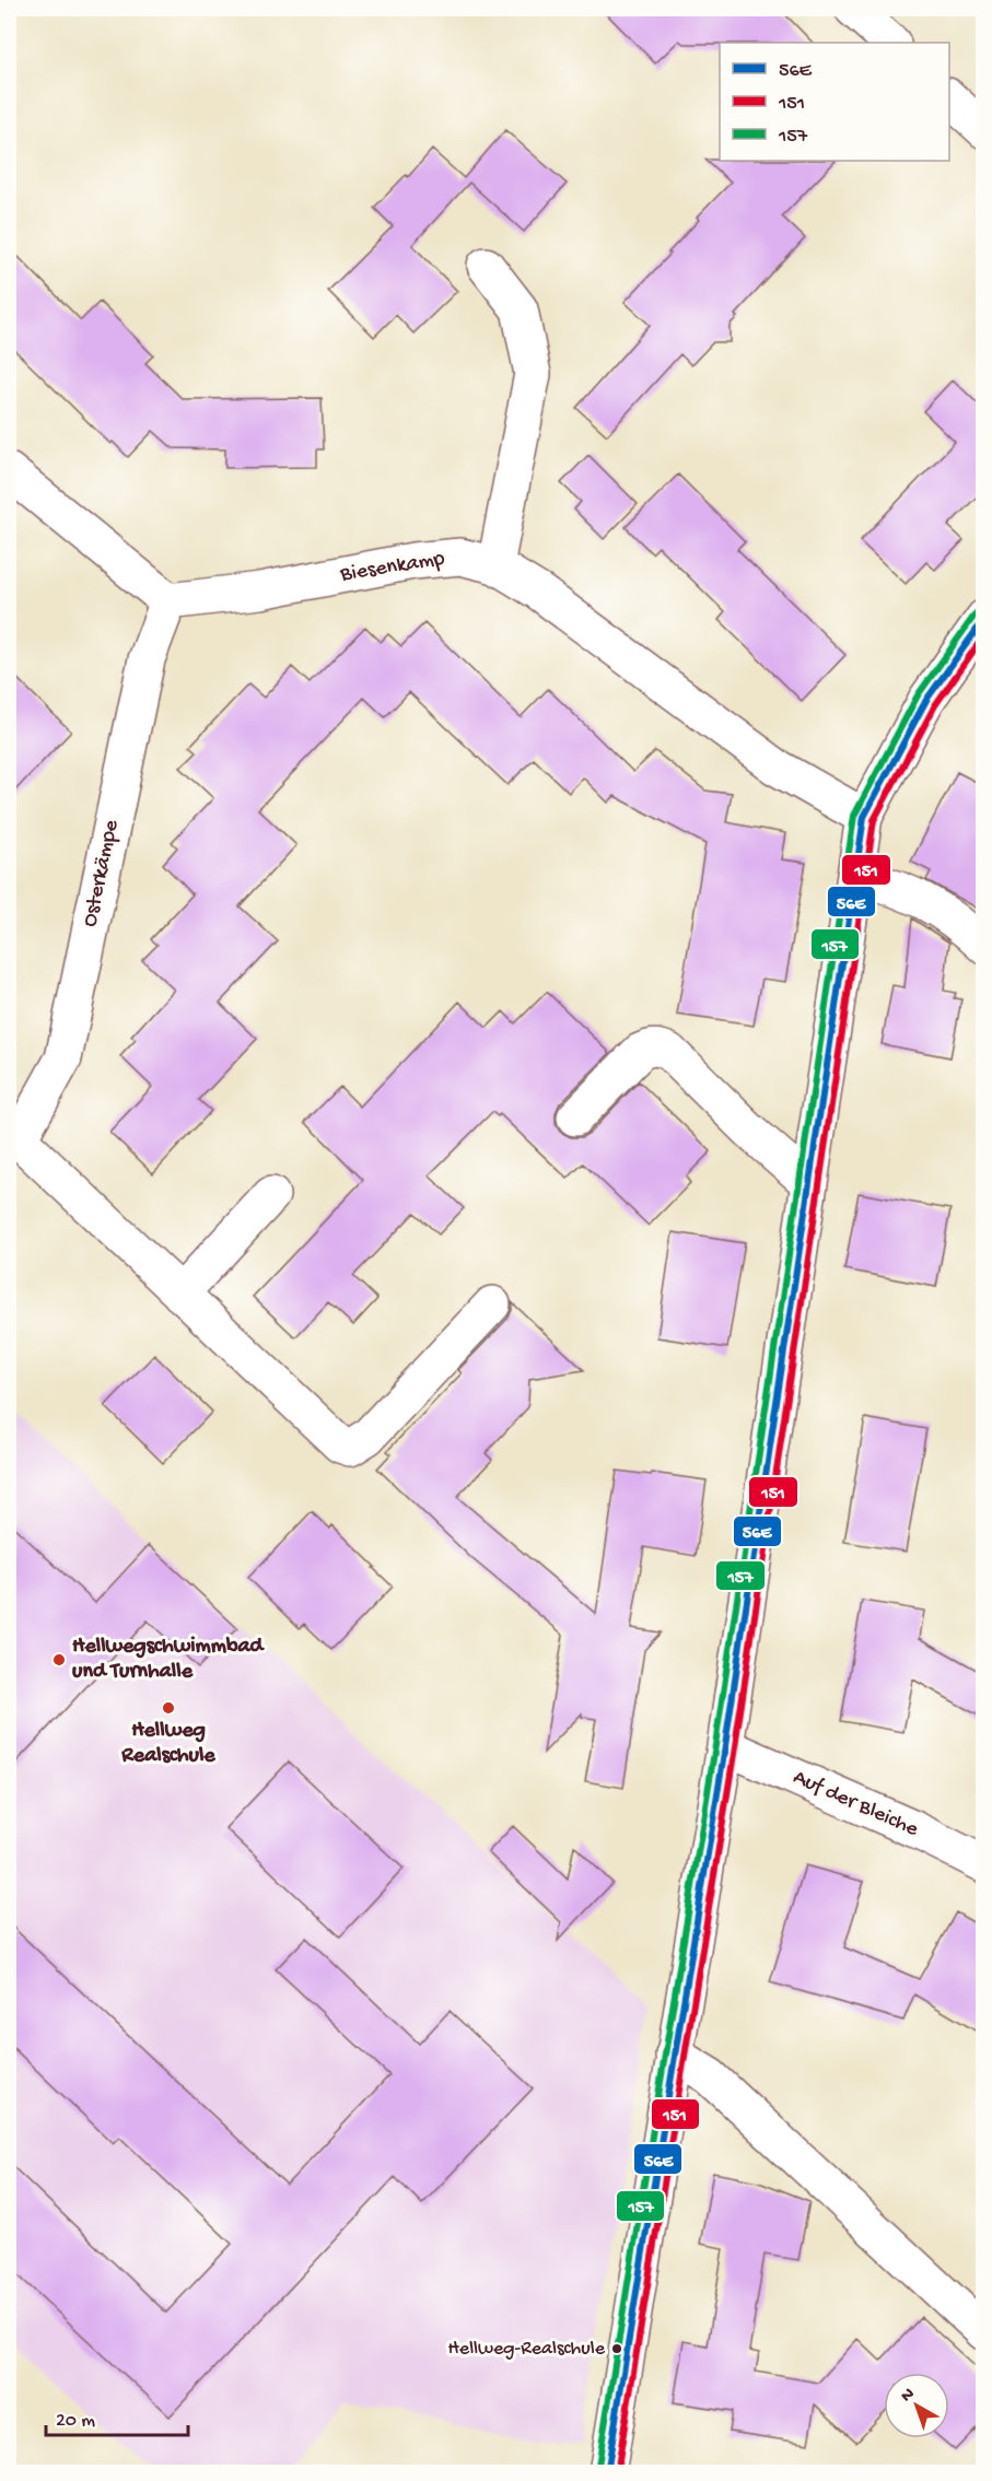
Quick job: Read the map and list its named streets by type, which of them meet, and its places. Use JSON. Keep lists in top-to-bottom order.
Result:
{
  "streets": {
    "street": ["Biesenkamp", "Osterkämpe", "Auf der Bleiche"]
  },
  "crossings": [
    ["Biesenkamp", "Osterkämpe"]
  ],
  "places": ["Hellwegschwimmbad und Turnhalle", "Hellweg Realschule", "Hellweg-Realschule"],
  "lines": ["transit line 157", "transit line 56E", "transit line 151"],
  "legend": ["56E", "151", "157"],
  "scale_bar": "20 m",
  "north": "top left"
}
